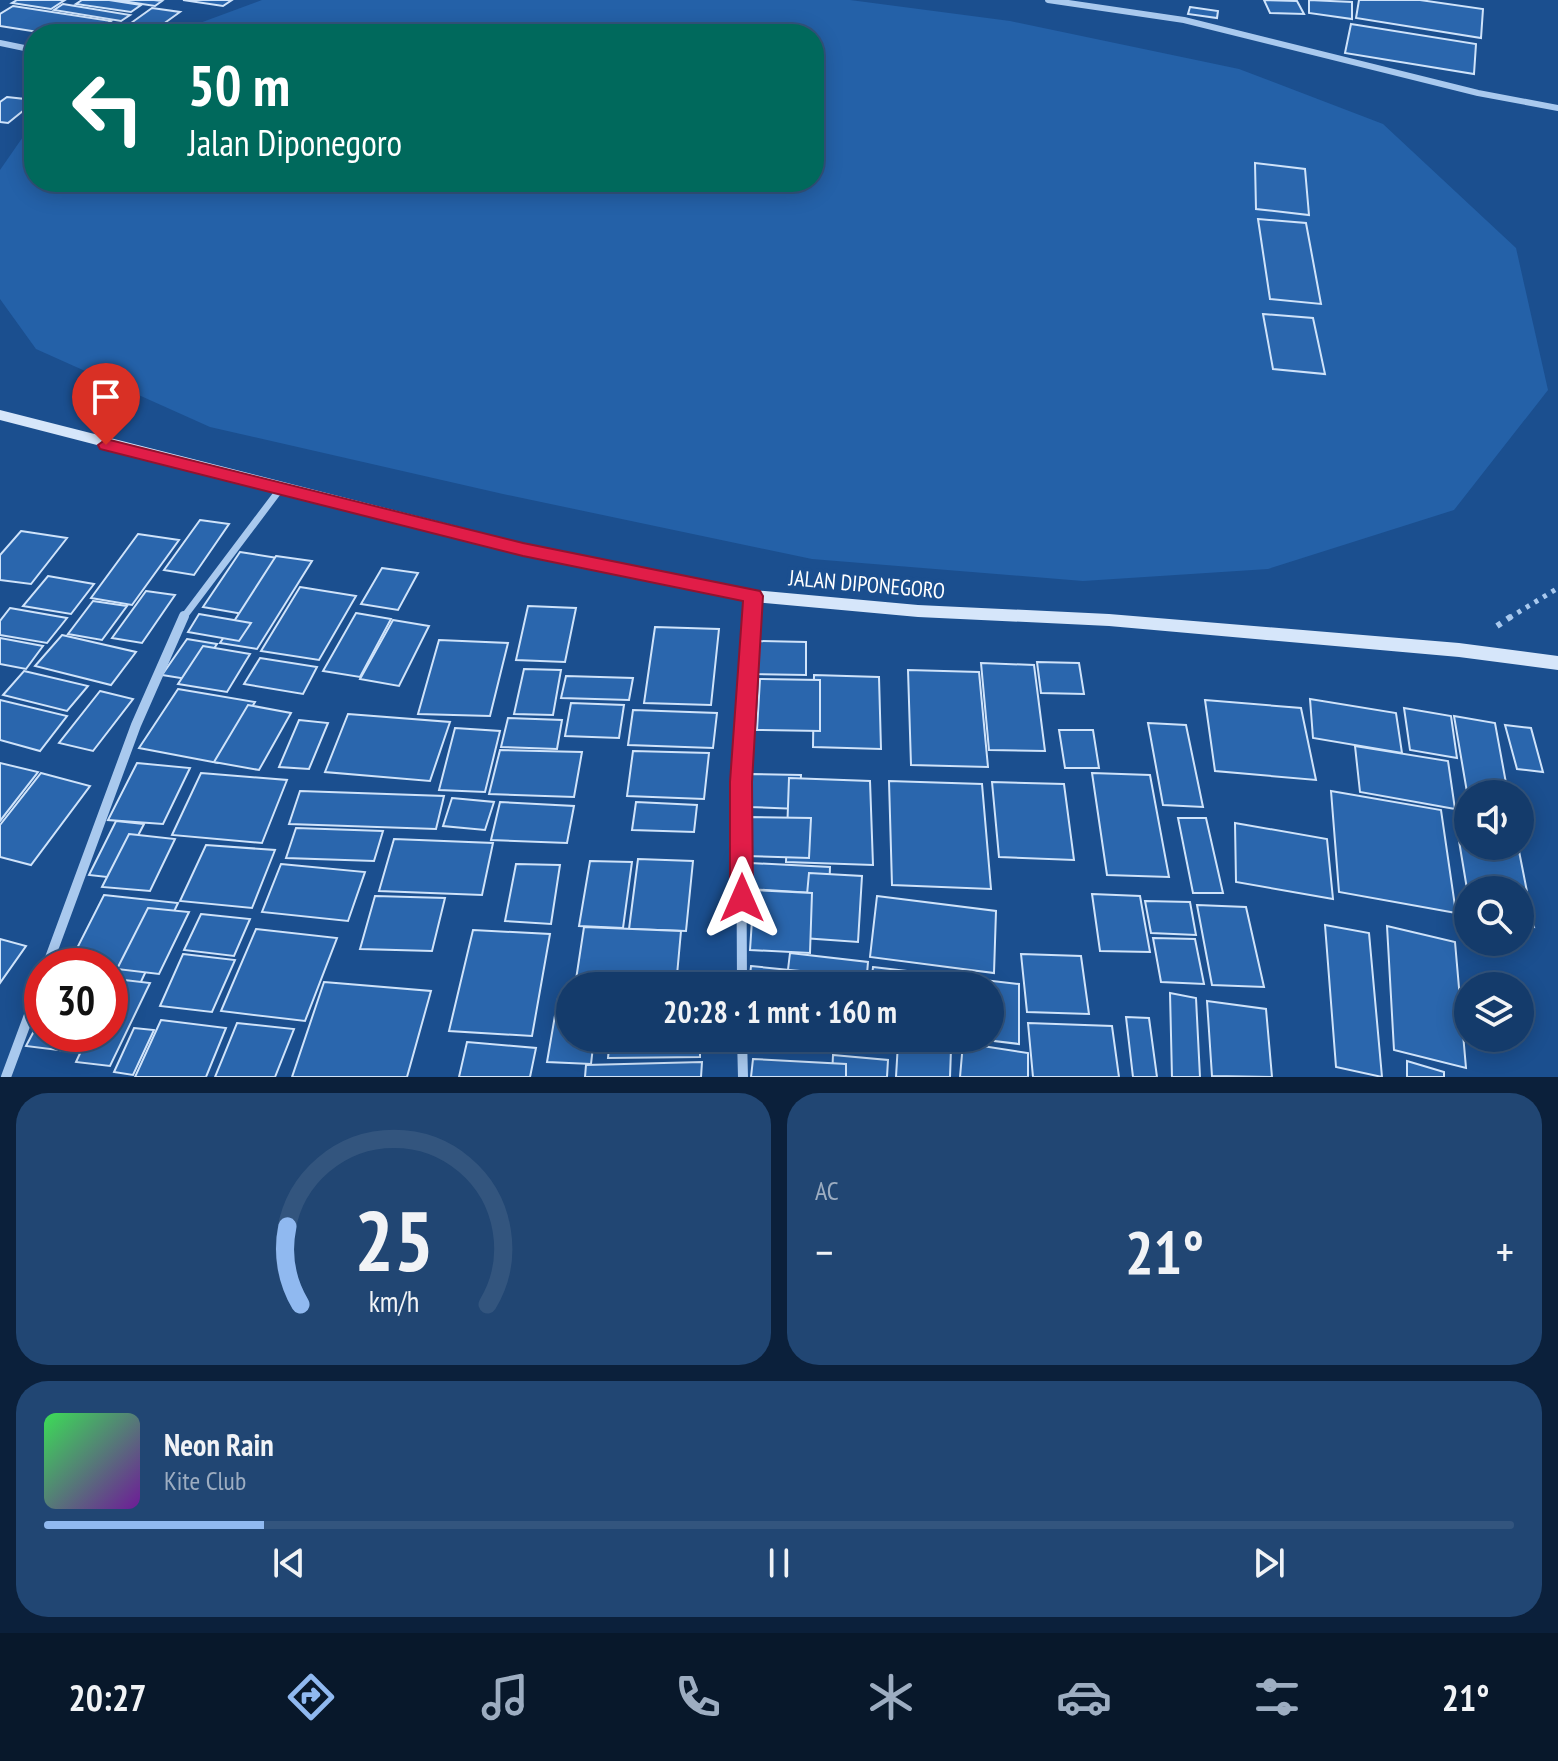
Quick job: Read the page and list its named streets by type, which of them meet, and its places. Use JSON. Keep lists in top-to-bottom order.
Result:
{
  "streets": {
    "main road": ["JALAN DIPONEGORO"]
  },
  "page": {
    "turn": ["50 m", "Jalan Diponegoro"],
    "limit": "30",
    "trip": "20:28 · 1 mnt · 160 m",
    "tile": "AC",
    "heat": ["−", "21°", "+"],
    "song": ["Neon Rain", "Kite Club"],
    "tabs": ["20:27", "21°"],
    "gauge": ["25", "km/h"]
  }
}
